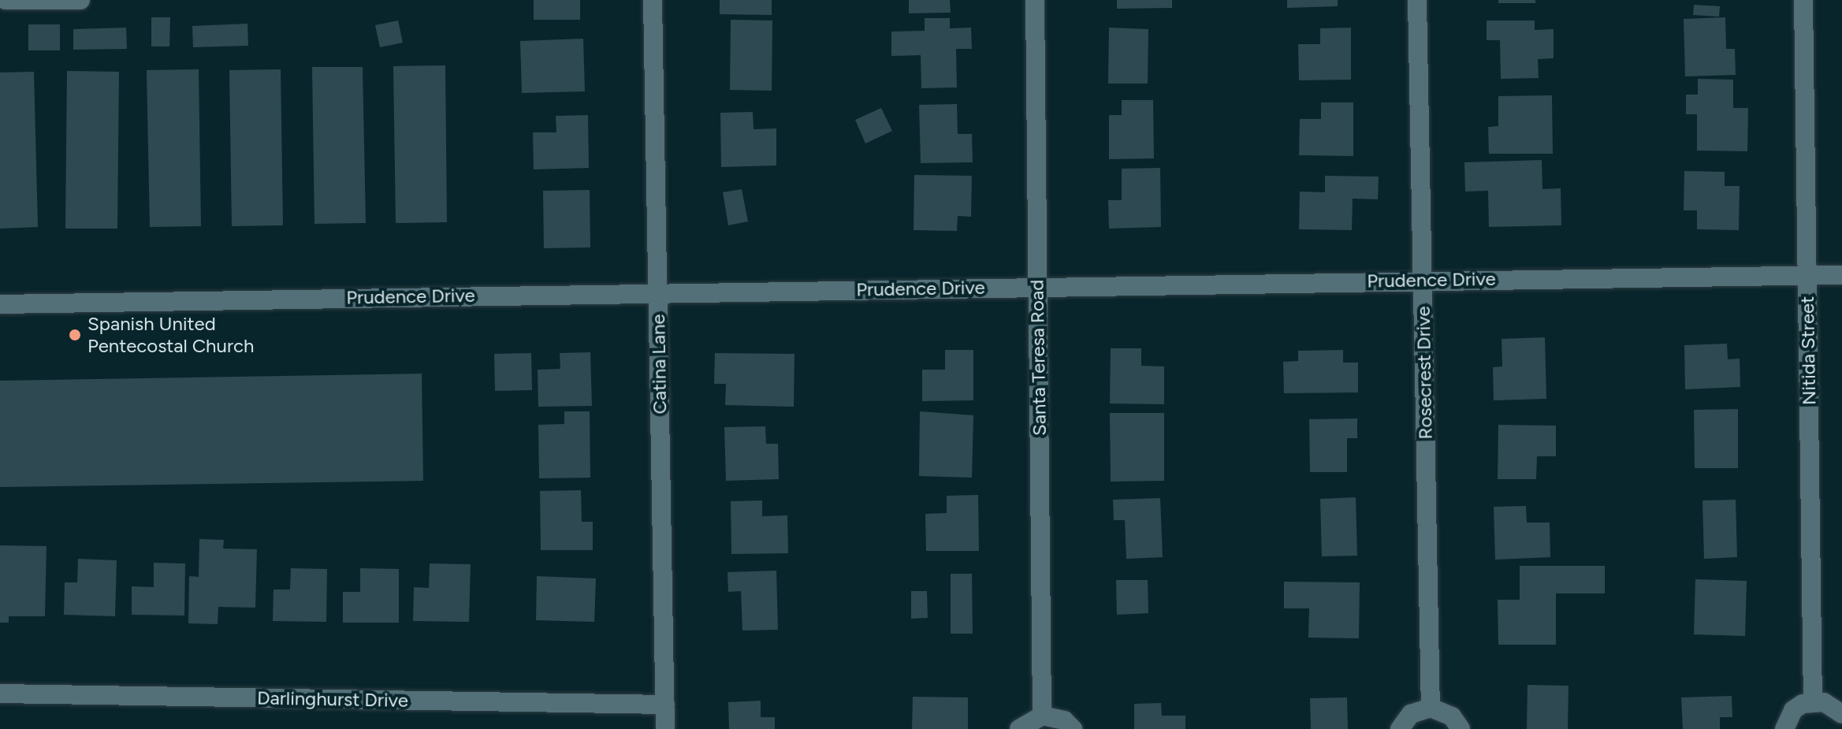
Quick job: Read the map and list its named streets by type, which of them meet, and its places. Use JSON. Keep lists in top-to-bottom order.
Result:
{
  "streets": {
    "street": [
      "Prudence Drive",
      "Nitida Street",
      "Santa Teresa Road",
      "Catina Lane",
      "Rosecrest Drive",
      "Darlinghurst Drive"
    ]
  },
  "crossings": [
    ["Prudence Drive", "Nitida Street"],
    ["Prudence Drive", "Santa Teresa Road"],
    ["Prudence Drive", "Catina Lane"],
    ["Prudence Drive", "Rosecrest Drive"],
    ["Catina Lane", "Darlinghurst Drive"]
  ],
  "places": ["Spanish United Pentecostal Church"]
}
